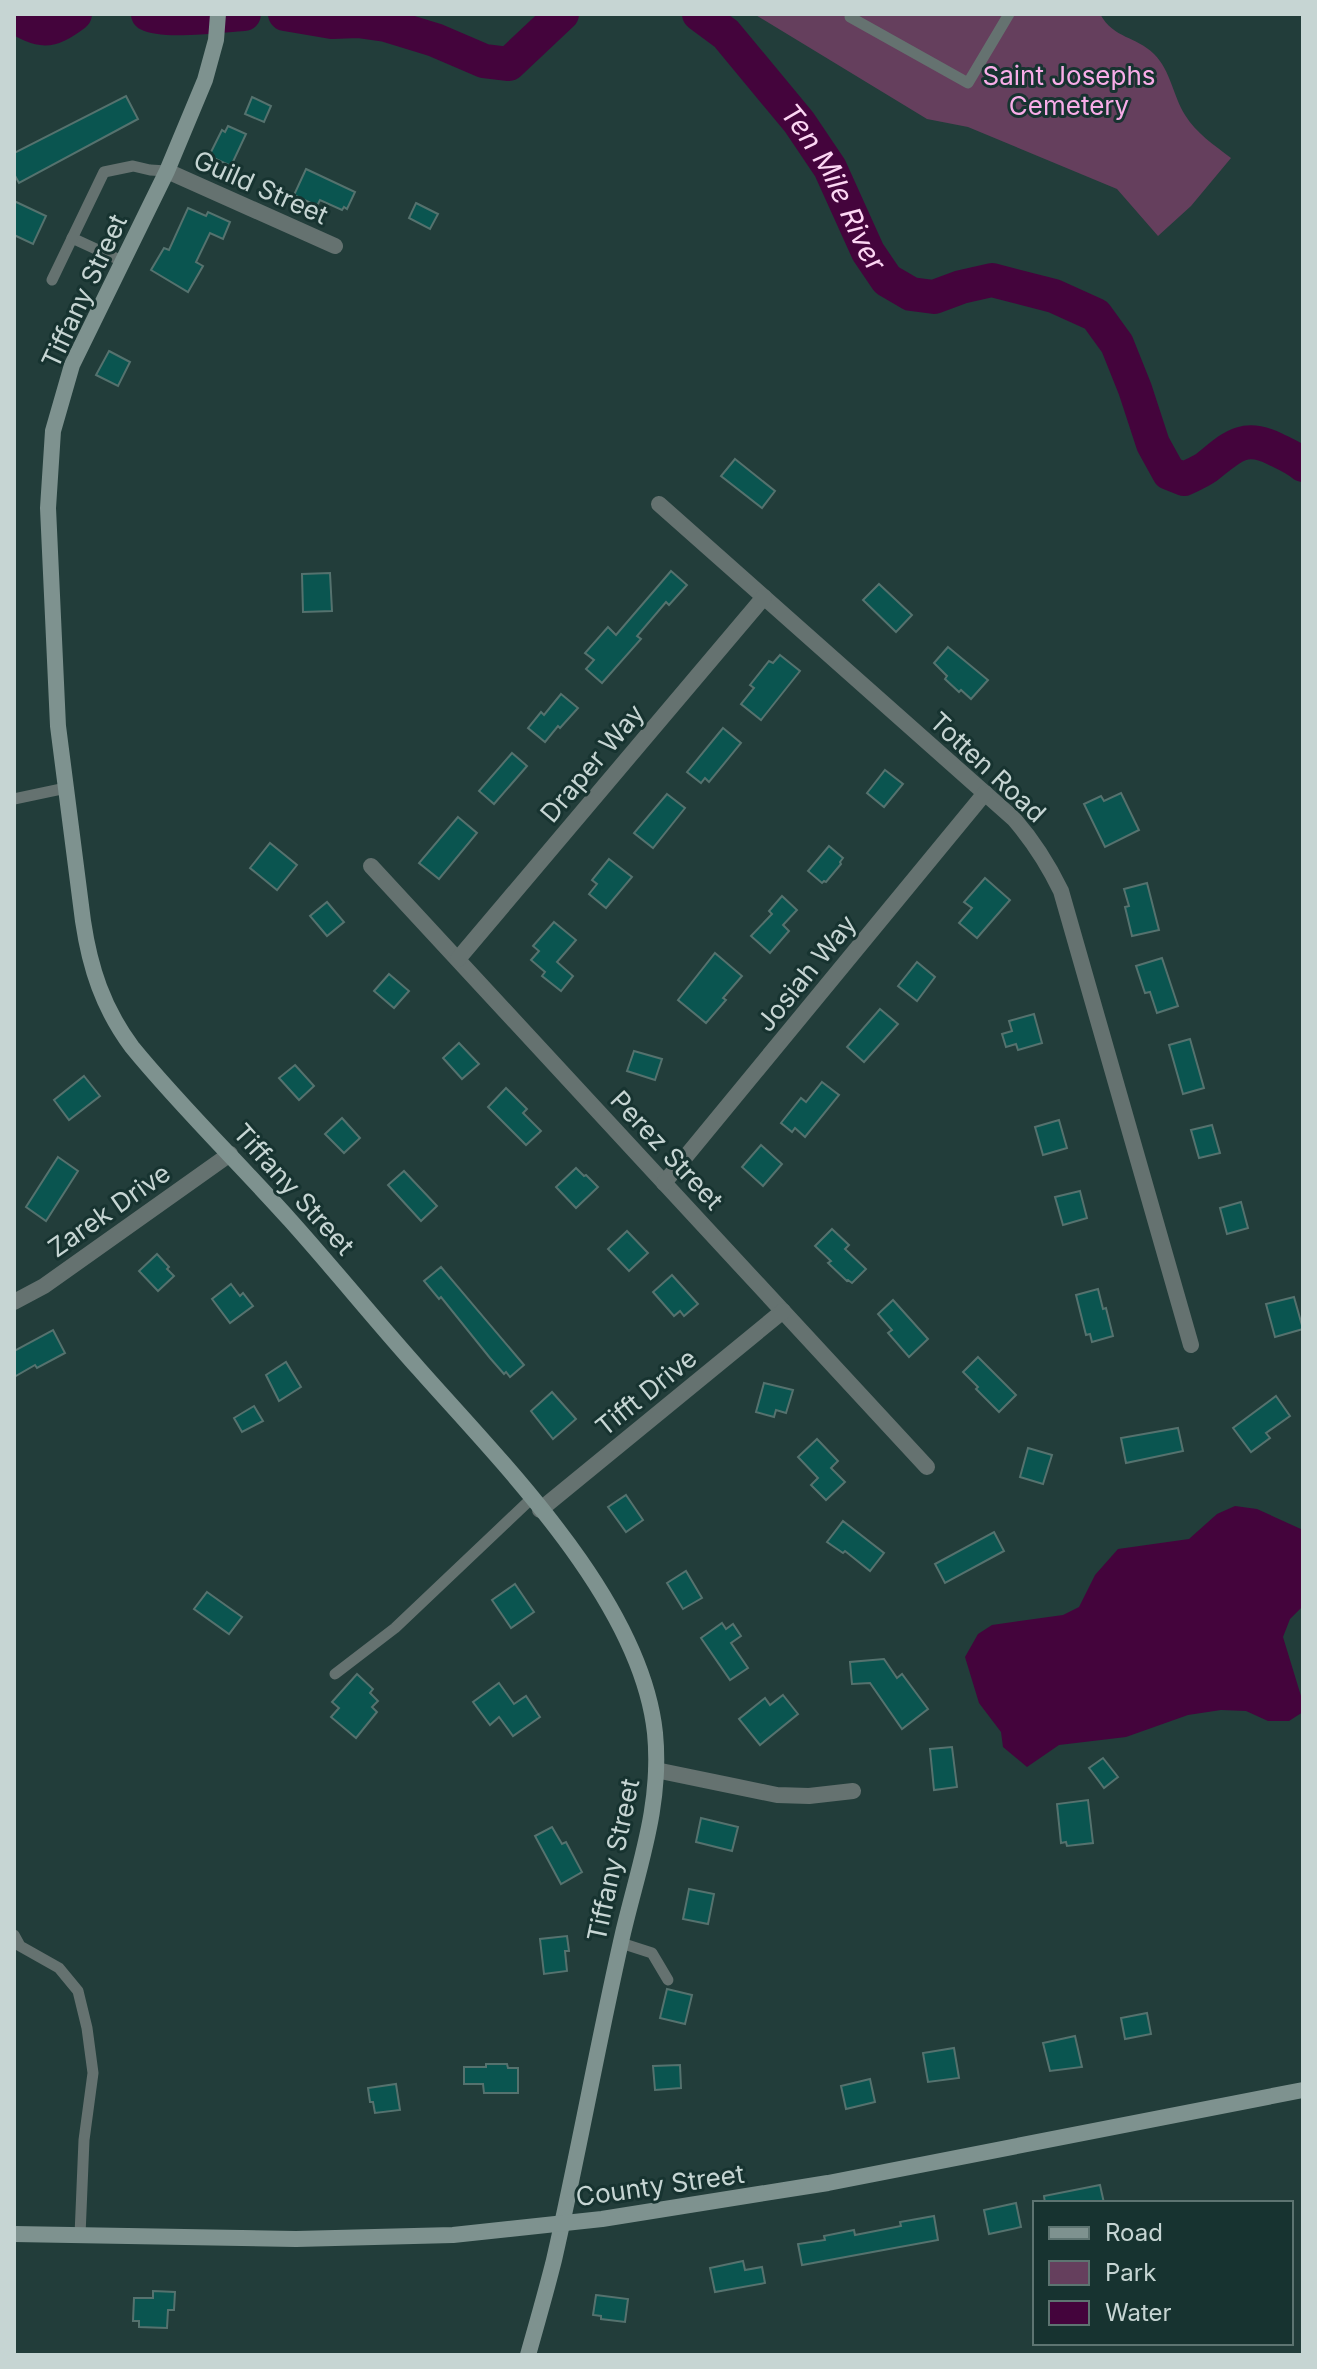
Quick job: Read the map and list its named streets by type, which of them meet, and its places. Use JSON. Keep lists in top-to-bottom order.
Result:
{
  "streets": {
    "street": [
      "Guild Street",
      "Tiffany Street",
      "Draper Way",
      "Totten Road",
      "Josiah Way",
      "Perez Street",
      "Zarek Drive",
      "Tifft Drive",
      "County Street"
    ]
  },
  "crossings": [
    ["Guild Street", "Tiffany Street"],
    ["Tiffany Street", "Zarek Drive"],
    ["Tiffany Street", "Tifft Drive"],
    ["Tiffany Street", "County Street"],
    ["Draper Way", "Totten Road"],
    ["Draper Way", "Perez Street"],
    ["Totten Road", "Josiah Way"],
    ["Josiah Way", "Perez Street"],
    ["Perez Street", "Tifft Drive"]
  ],
  "water": ["Ten Mile River"],
  "parks": ["Saint Josephs Cemetery"],
  "legend": ["Road", "Park", "Water"]
}
